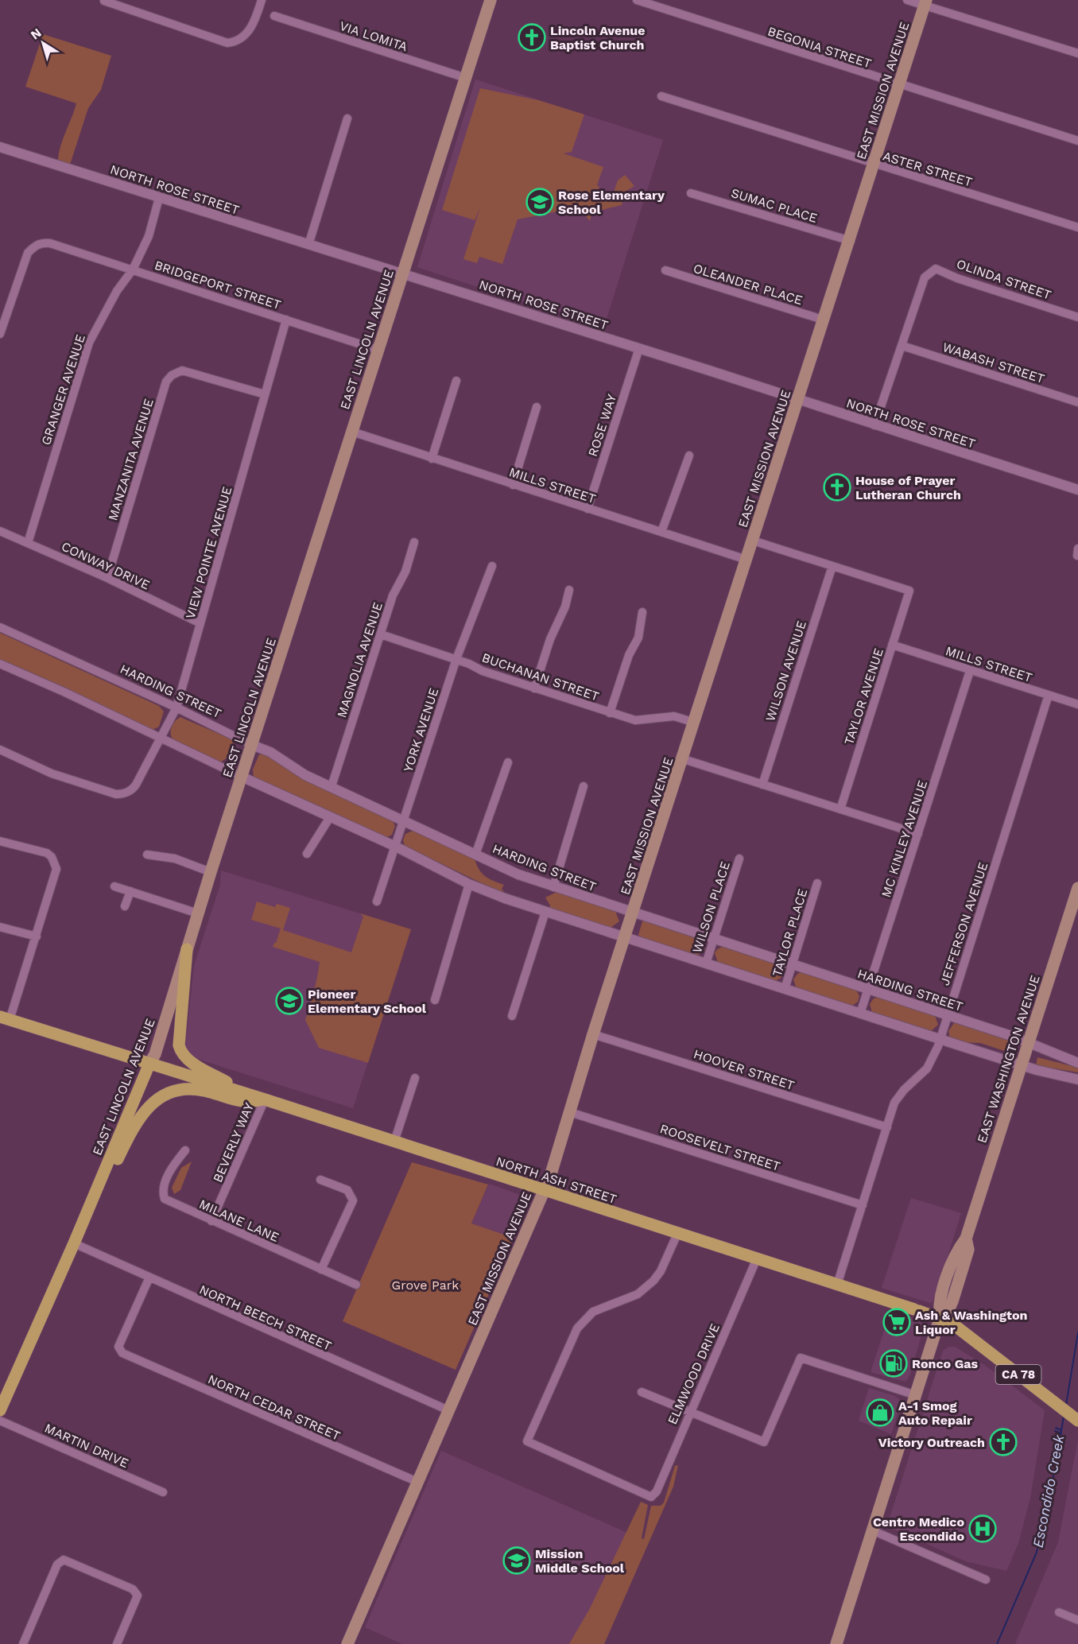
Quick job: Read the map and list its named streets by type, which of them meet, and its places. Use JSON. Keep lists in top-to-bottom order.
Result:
{
  "streets": {
    "main road": [
      "EAST MISSION AVENUE",
      "EAST LINCOLN AVENUE",
      "EAST WASHINGTON AVENUE",
      "NORTH ASH STREET",
      "CA 78"
    ],
    "street": [
      "VIA LOMITA",
      "BEGONIA STREET",
      "ASTER STREET",
      "NORTH ROSE STREET",
      "SUMAC PLACE",
      "OLINDA STREET",
      "OLEANDER PLACE",
      "BRIDGEPORT STREET",
      "WABASH STREET",
      "GRANGER AVENUE",
      "ROSE WAY",
      "MANZANITA AVENUE",
      "MILLS STREET",
      "VIEW POINTE AVENUE",
      "CONWAY DRIVE",
      "MAGNOLIA AVENUE",
      "WILSON AVENUE",
      "BUCHANAN STREET",
      "HARDING STREET",
      "TAYLOR AVENUE",
      "YORK AVENUE",
      "MC KINLEY AVENUE",
      "WILSON PLACE",
      "JEFFERSON AVENUE",
      "TAYLOR PLACE",
      "HOOVER STREET",
      "BEVERLY WAY",
      "ROOSEVELT STREET",
      "MILANE LANE",
      "NORTH BEECH STREET",
      "ELMWOOD DRIVE",
      "NORTH CEDAR STREET",
      "MARTIN DRIVE"
    ]
  },
  "crossings": [
    ["VIA LOMITA", "EAST LINCOLN AVENUE"],
    ["BEGONIA STREET", "EAST MISSION AVENUE"],
    ["EAST MISSION AVENUE", "ASTER STREET"],
    ["EAST MISSION AVENUE", "NORTH ROSE STREET"],
    ["EAST MISSION AVENUE", "SUMAC PLACE"],
    ["EAST MISSION AVENUE", "OLEANDER PLACE"],
    ["EAST MISSION AVENUE", "MILLS STREET"],
    ["EAST MISSION AVENUE", "BUCHANAN STREET"],
    ["EAST MISSION AVENUE", "HARDING STREET"],
    ["EAST MISSION AVENUE", "HOOVER STREET"],
    ["EAST MISSION AVENUE", "ROOSEVELT STREET"],
    ["EAST MISSION AVENUE", "NORTH ASH STREET"],
    ["EAST MISSION AVENUE", "NORTH BEECH STREET"],
    ["EAST MISSION AVENUE", "NORTH CEDAR STREET"],
    ["NORTH ROSE STREET", "EAST LINCOLN AVENUE"],
    ["NORTH ROSE STREET", "GRANGER AVENUE"],
    ["NORTH ROSE STREET", "ROSE WAY"],
    ["OLINDA STREET", "WABASH STREET"],
    ["BRIDGEPORT STREET", "EAST LINCOLN AVENUE"],
    ["BRIDGEPORT STREET", "GRANGER AVENUE"],
    ["BRIDGEPORT STREET", "VIEW POINTE AVENUE"],
    ["EAST LINCOLN AVENUE", "MILLS STREET"],
    ["EAST LINCOLN AVENUE", "HARDING STREET"],
    ["EAST LINCOLN AVENUE", "NORTH ASH STREET"],
    ["EAST LINCOLN AVENUE", "NORTH BEECH STREET"],
    ["GRANGER AVENUE", "CONWAY DRIVE"],
    ["ROSE WAY", "MILLS STREET"],
    ["MANZANITA AVENUE", "VIEW POINTE AVENUE"],
    ["MANZANITA AVENUE", "CONWAY DRIVE"],
    ["MILLS STREET", "TAYLOR AVENUE"],
    ["MILLS STREET", "MC KINLEY AVENUE"],
    ["MILLS STREET", "JEFFERSON AVENUE"],
    ["VIEW POINTE AVENUE", "CONWAY DRIVE"],
    ["VIEW POINTE AVENUE", "HARDING STREET"],
    ["MAGNOLIA AVENUE", "BUCHANAN STREET"],
    ["MAGNOLIA AVENUE", "HARDING STREET"],
    ["WILSON AVENUE", "TAYLOR AVENUE"],
    ["BUCHANAN STREET", "YORK AVENUE"],
    ["HARDING STREET", "YORK AVENUE"],
    ["HARDING STREET", "MC KINLEY AVENUE"],
    ["HARDING STREET", "WILSON PLACE"],
    ["HARDING STREET", "JEFFERSON AVENUE"],
    ["HARDING STREET", "TAYLOR PLACE"],
    ["HARDING STREET", "EAST WASHINGTON AVENUE"],
    ["JEFFERSON AVENUE", "HOOVER STREET"],
    ["JEFFERSON AVENUE", "ROOSEVELT STREET"],
    ["JEFFERSON AVENUE", "NORTH ASH STREET"],
    ["EAST WASHINGTON AVENUE", "NORTH ASH STREET"],
    ["BEVERLY WAY", "NORTH ASH STREET"],
    ["BEVERLY WAY", "MILANE LANE"],
    ["NORTH ASH STREET", "ELMWOOD DRIVE"],
    ["NORTH BEECH STREET", "NORTH CEDAR STREET"]
  ],
  "water": ["Escondido Creek"],
  "parks": ["Grove Park"],
  "places": {
    "church": ["Lincoln Avenue Baptist Church", "House of Prayer Lutheran Church", "Victory Outreach"],
    "school or university": ["Rose Elementary School", "Pioneer Elementary School", "Mission Middle School"],
    "supermarket": ["Ash & Washington Liquor"],
    "fuel station": ["Ronco Gas"],
    "shop": ["A-1 Smog Auto Repair"],
    "hospital": ["Centro Medico Escondido"]
  },
  "north": "top left"
}
